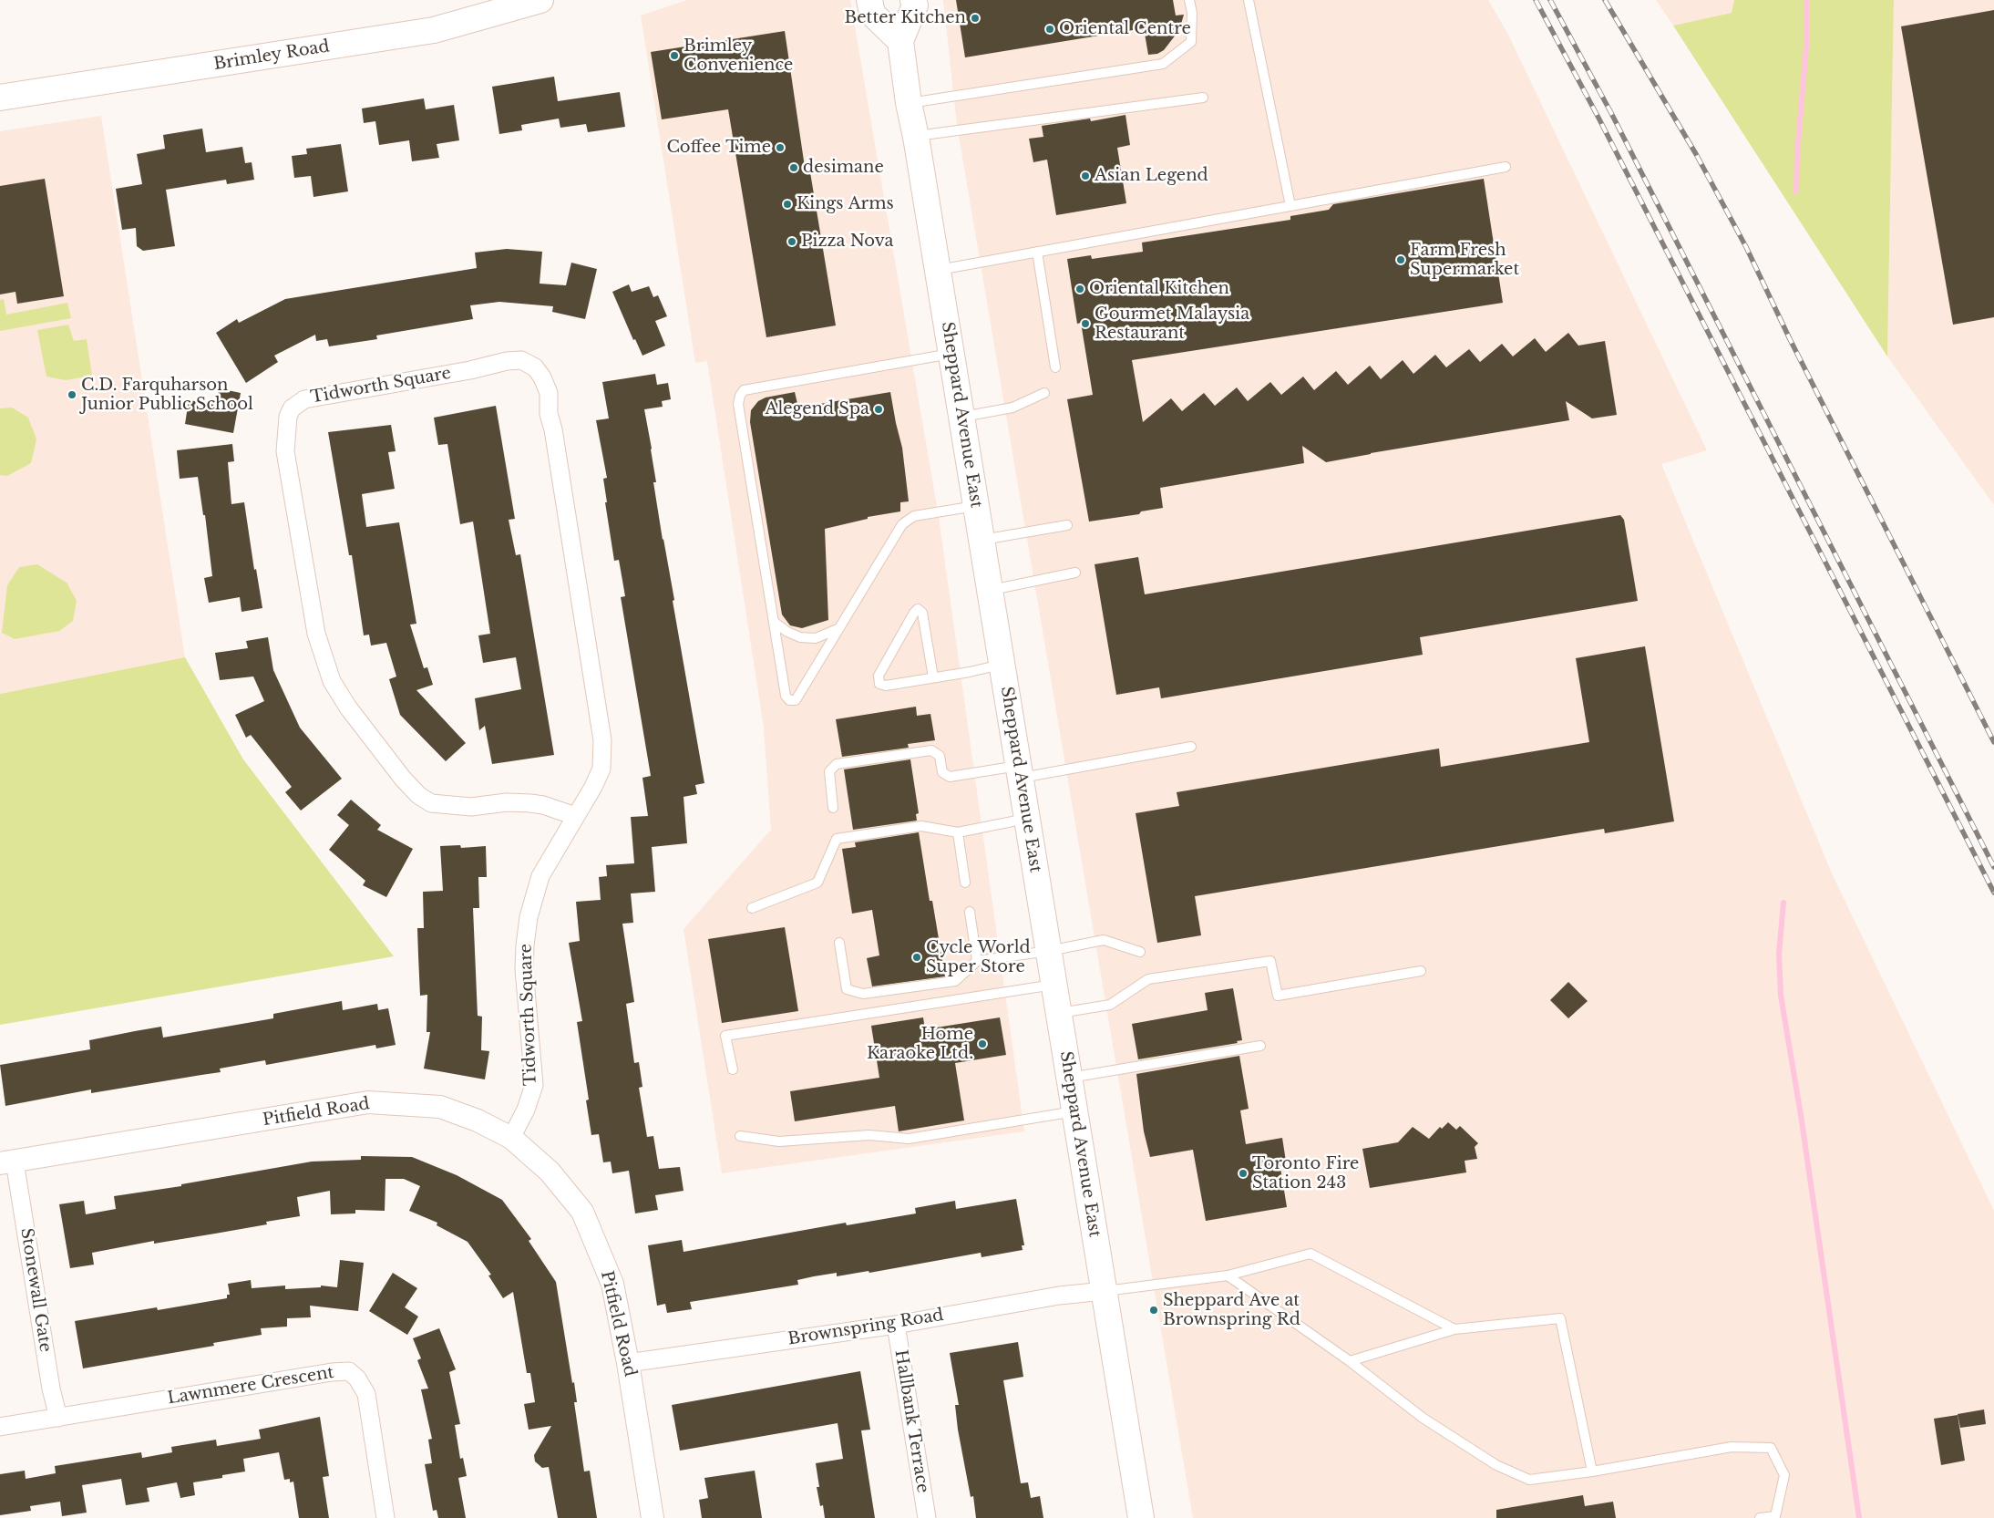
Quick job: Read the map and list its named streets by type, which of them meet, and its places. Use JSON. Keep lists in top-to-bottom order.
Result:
{
  "streets": {
    "main road": ["Brimley Road", "Sheppard Avenue East"],
    "street": [
      "Tidworth Square",
      "Pitfield Road",
      "Stonewall Gate",
      "Brownspring Road",
      "Lawnmere Crescent",
      "Hallbank Terrace"
    ]
  },
  "crossings": [
    ["Tidworth Square", "Pitfield Road"],
    ["Sheppard Avenue East", "Brownspring Road"],
    ["Pitfield Road", "Stonewall Gate"],
    ["Pitfield Road", "Brownspring Road"],
    ["Stonewall Gate", "Lawnmere Crescent"],
    ["Brownspring Road", "Hallbank Terrace"]
  ],
  "places": [
    "Better Kitchen",
    "Oriental Centre",
    "Brimley Convenience",
    "Coffee Time",
    "desimane",
    "Asian Legend",
    "Kings Arms",
    "Pizza Nova",
    "Farm Fresh Supermarket",
    "Oriental Kitchen",
    "Gourmet Malaysia Restaurant",
    "C.D. Farquharson Junior Public School",
    "Alegend Spa",
    "Cycle World Super Store",
    "Home Karaoke Ltd.",
    "Toronto Fire Station 243",
    "Sheppard Ave at Brownspring Rd"
  ]
}
